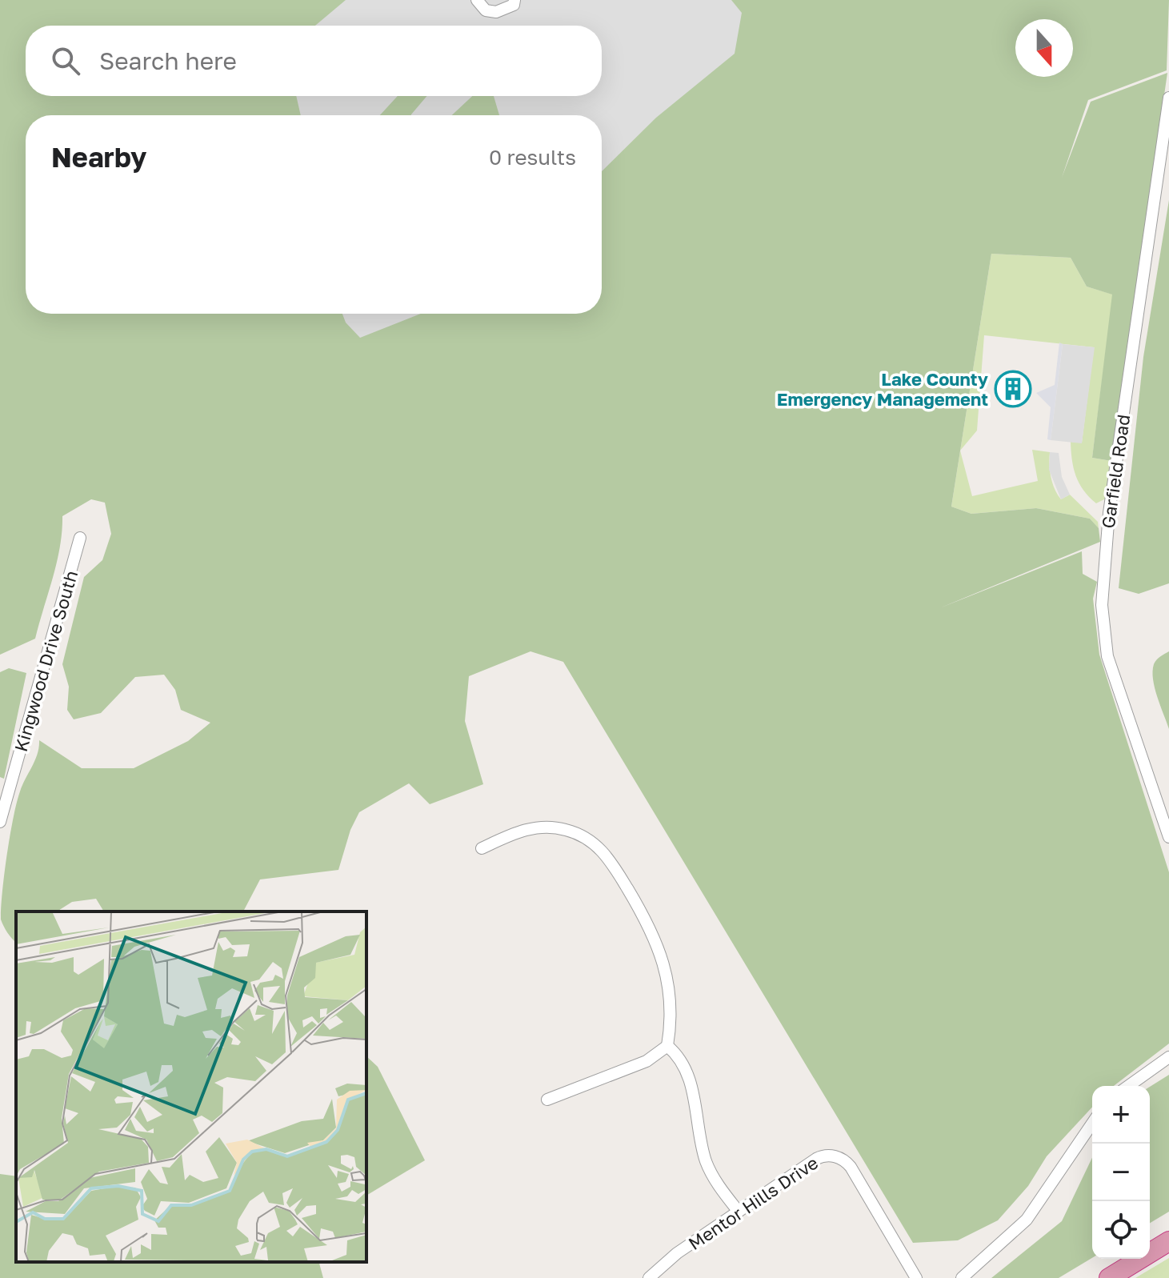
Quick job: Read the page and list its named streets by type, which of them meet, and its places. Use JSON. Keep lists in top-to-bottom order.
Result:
{
  "streets": {
    "street": ["Garfield Road", "Kingwood Drive South", "Mentor Hills Drive"]
  },
  "places": {
    "building": ["Lake County Emergency Management"]
  },
  "north": "bottom",
  "page": {
    "search": "Search here",
    "heading": ["Nearby", "0 results"],
    "map_buttons": ["+", "−"]
  }
}
